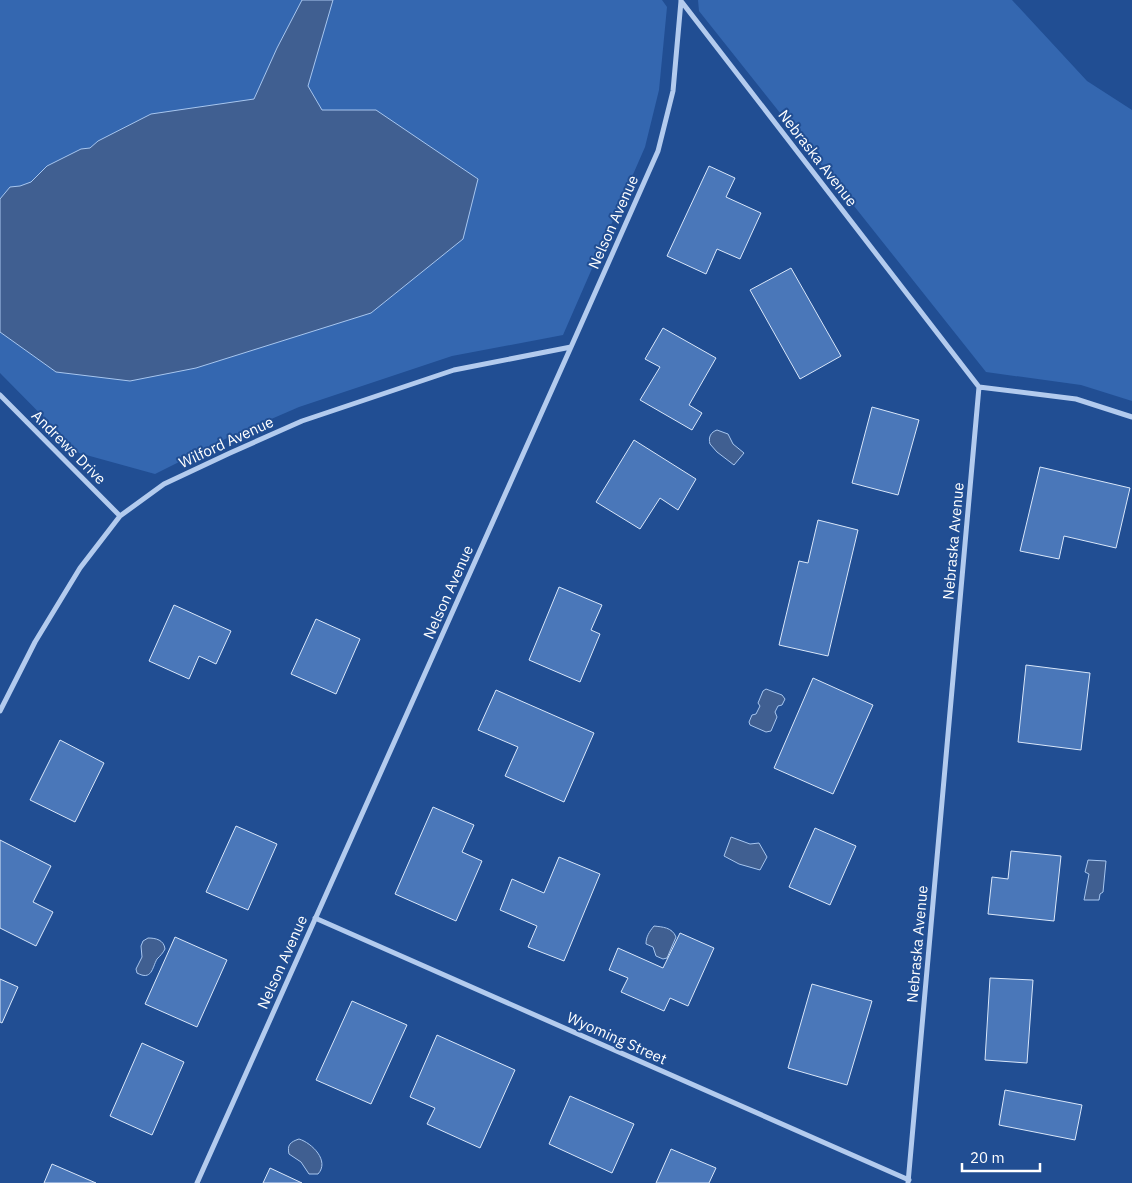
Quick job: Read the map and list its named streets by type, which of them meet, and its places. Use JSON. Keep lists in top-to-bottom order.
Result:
{
  "streets": {
    "street": [
      "Nebraska Avenue",
      "Nelson Avenue",
      "Wilford Avenue",
      "Andrews Drive",
      "Wyoming Street"
    ]
  },
  "crossings": [
    ["Nebraska Avenue", "Nelson Avenue"],
    ["Nebraska Avenue", "Wyoming Street"],
    ["Nelson Avenue", "Wilford Avenue"],
    ["Nelson Avenue", "Wyoming Street"],
    ["Wilford Avenue", "Andrews Drive"]
  ],
  "scale_bar": "20 m"
}
